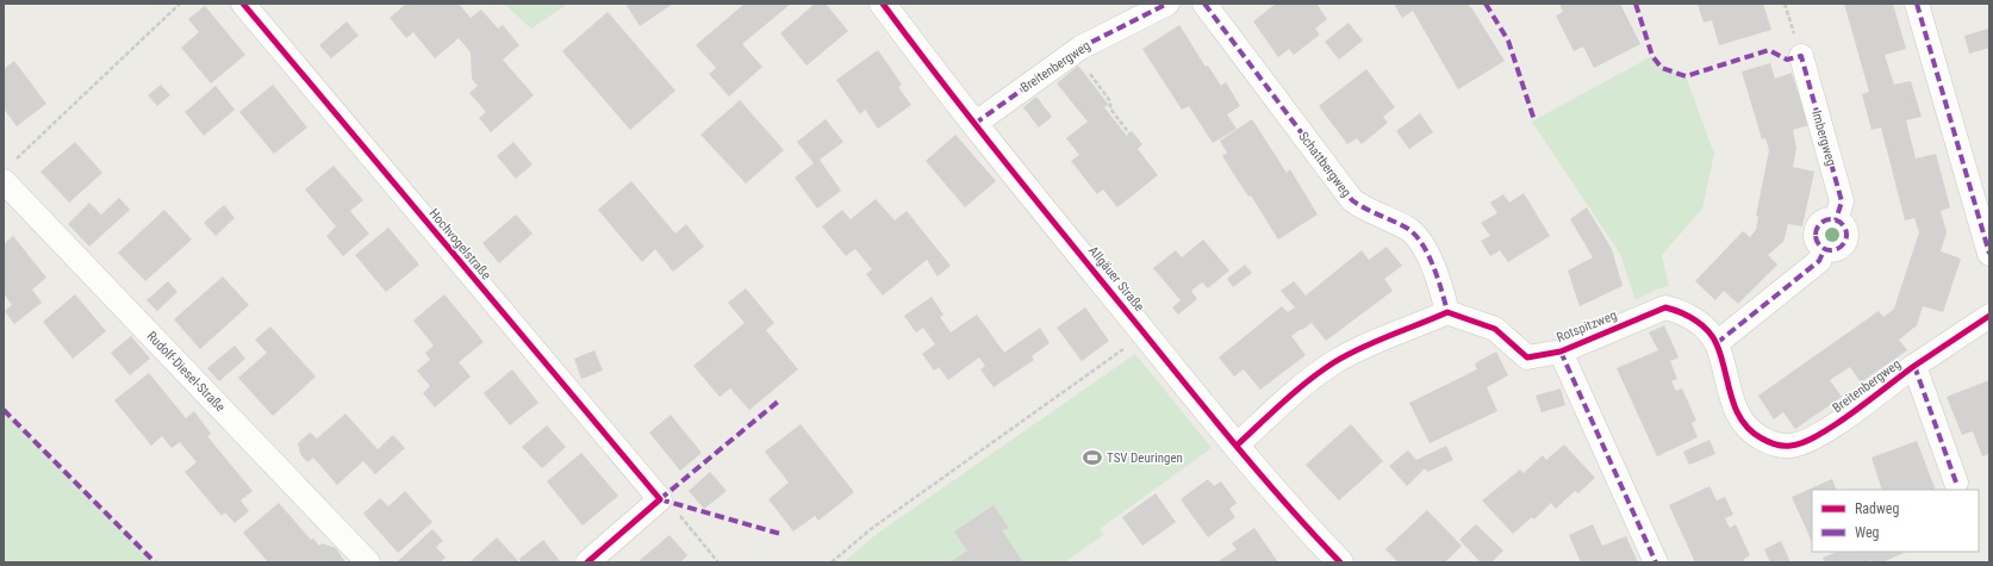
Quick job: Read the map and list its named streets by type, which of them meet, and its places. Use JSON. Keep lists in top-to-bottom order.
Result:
{
  "streets": {
    "street": [
      "Breitenbergweg",
      "Imbergweg",
      "Schattbergweg",
      "Hochvogelstraße",
      "Allgäuer Straße",
      "Rotspitzweg",
      "Rudolf-Diesel-Straße"
    ]
  },
  "crossings": [
    ["Breitenbergweg", "Allgäuer Straße"],
    ["Breitenbergweg", "Rotspitzweg"],
    ["Imbergweg", "Rotspitzweg"],
    ["Schattbergweg", "Rotspitzweg"]
  ],
  "places": {
    "sports": ["TSV Deuringen"]
  },
  "legend": ["Radweg", "Weg"]
}
